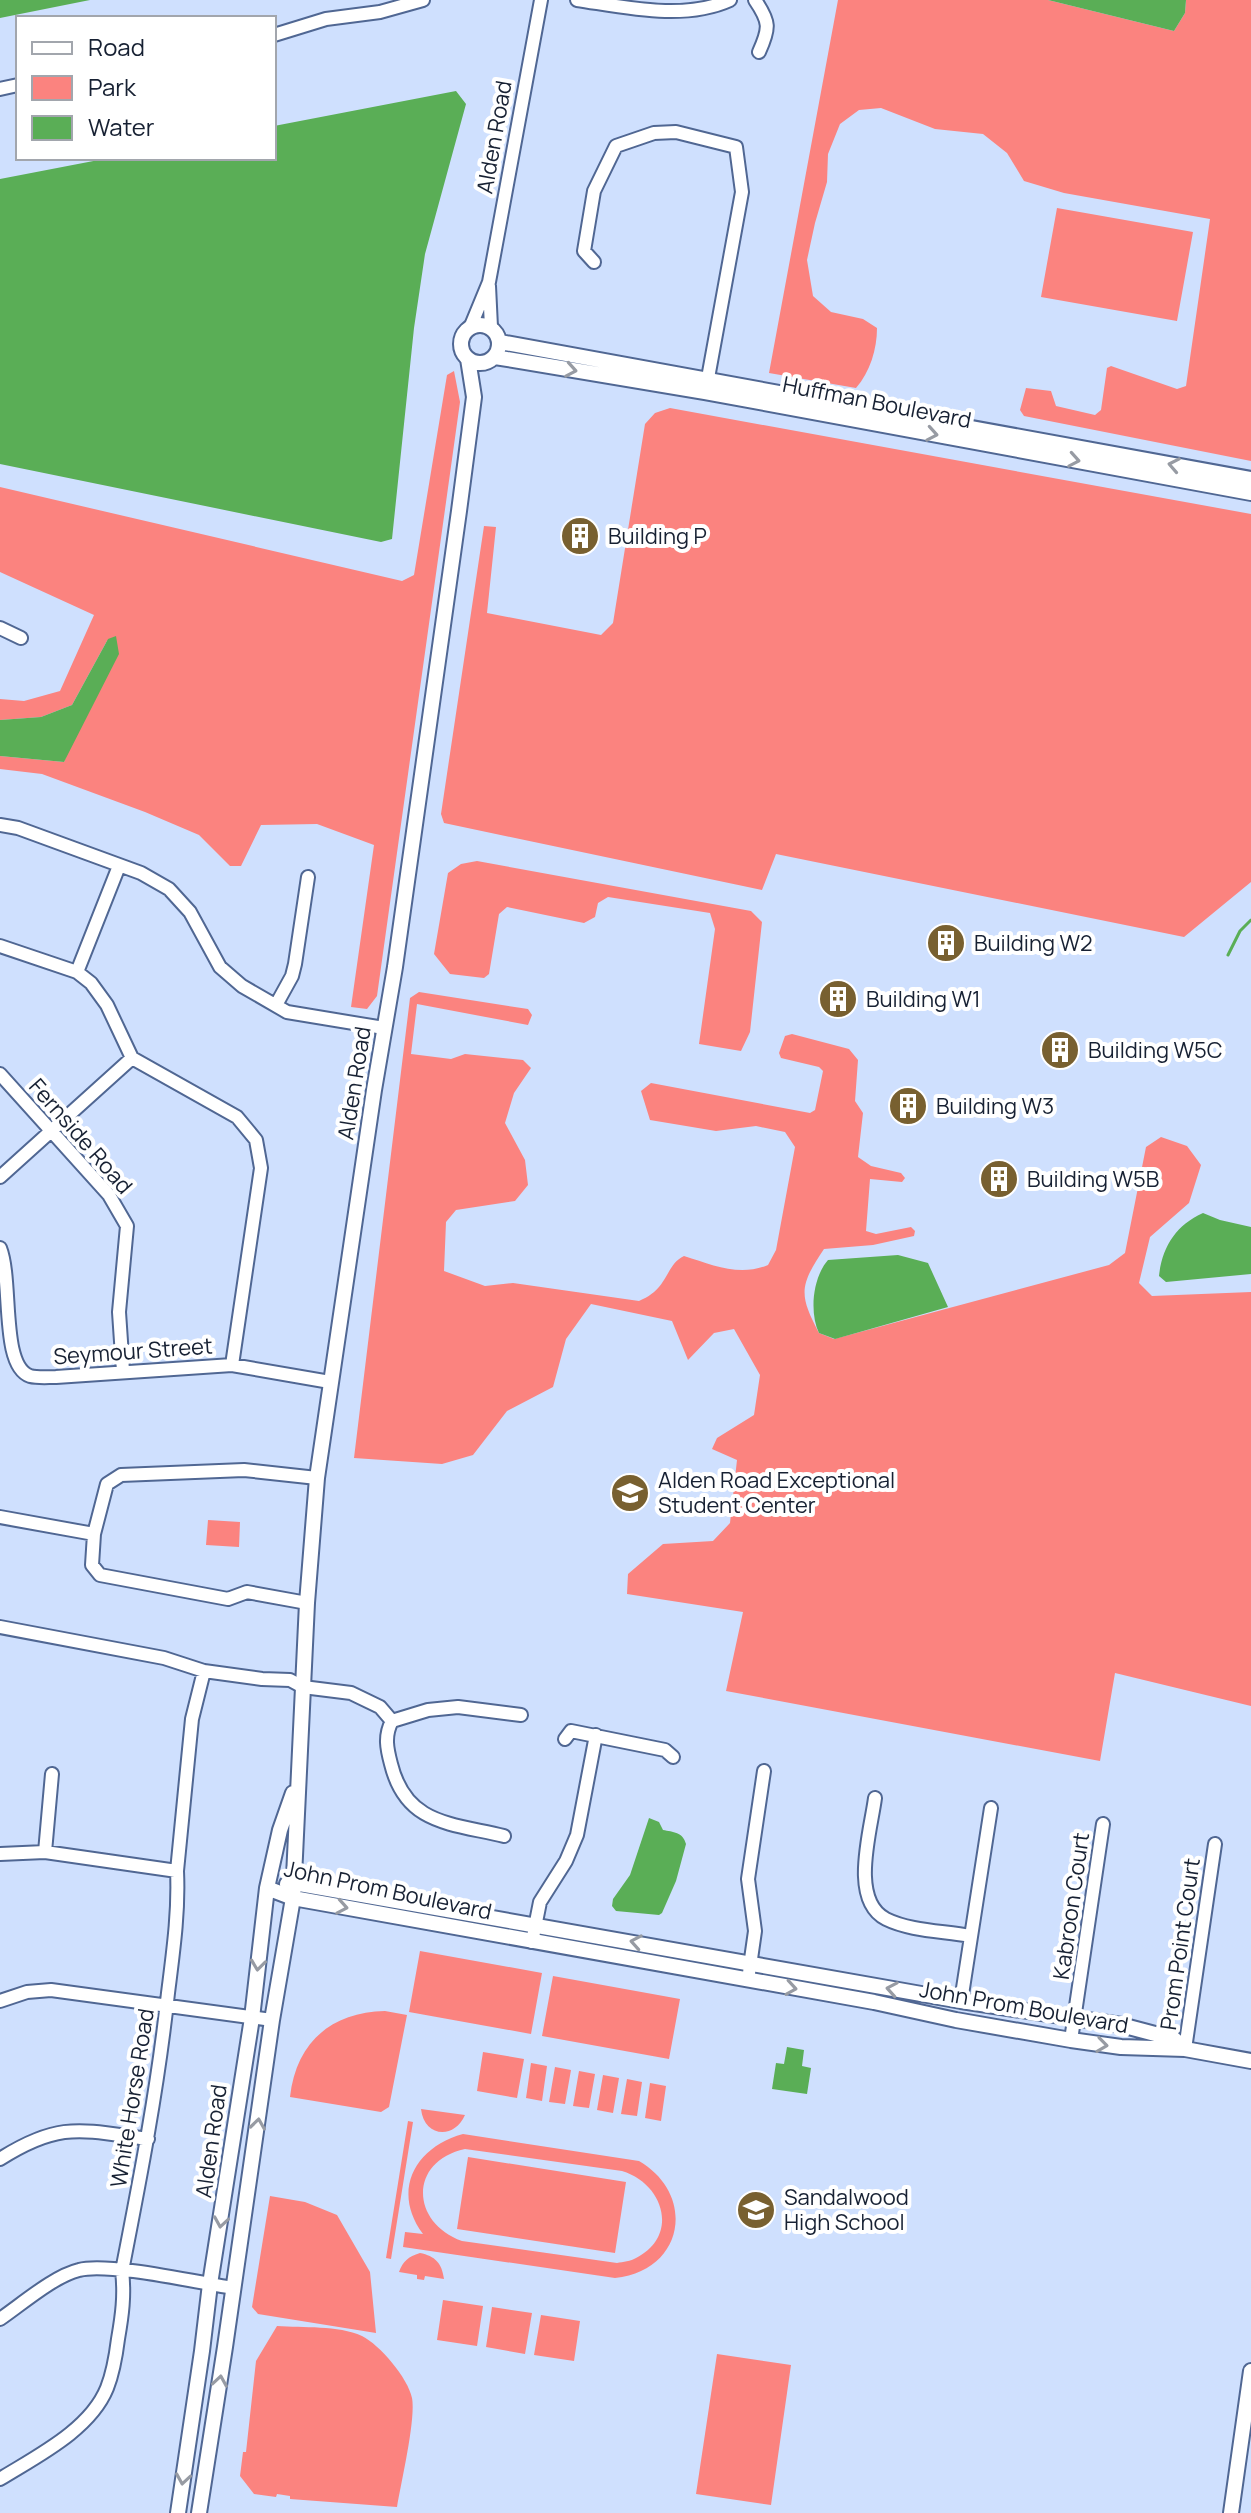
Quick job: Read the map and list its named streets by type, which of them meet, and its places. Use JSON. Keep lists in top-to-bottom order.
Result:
{
  "streets": {
    "street": [
      "Alden Road",
      "Huffman Boulevard",
      "Fernside Road",
      "Seymour Street",
      "John Prom Boulevard",
      "Kabroon Court",
      "Prom Point Court",
      "White Horse Road"
    ]
  },
  "crossings": [
    ["Alden Road", "Huffman Boulevard"],
    ["Alden Road", "Seymour Street"],
    ["Alden Road", "John Prom Boulevard"],
    ["Fernside Road", "Seymour Street"],
    ["John Prom Boulevard", "Kabroon Court"],
    ["John Prom Boulevard", "Prom Point Court"]
  ],
  "places": {
    "building": [
      "Building P",
      "Building W2",
      "Building W1",
      "Building W5C",
      "Building W3",
      "Building W5B"
    ],
    "school or university": ["Alden Road Exceptional Student Center", "Sandalwood High School"]
  },
  "legend": ["Road", "Park", "Water"]
}
